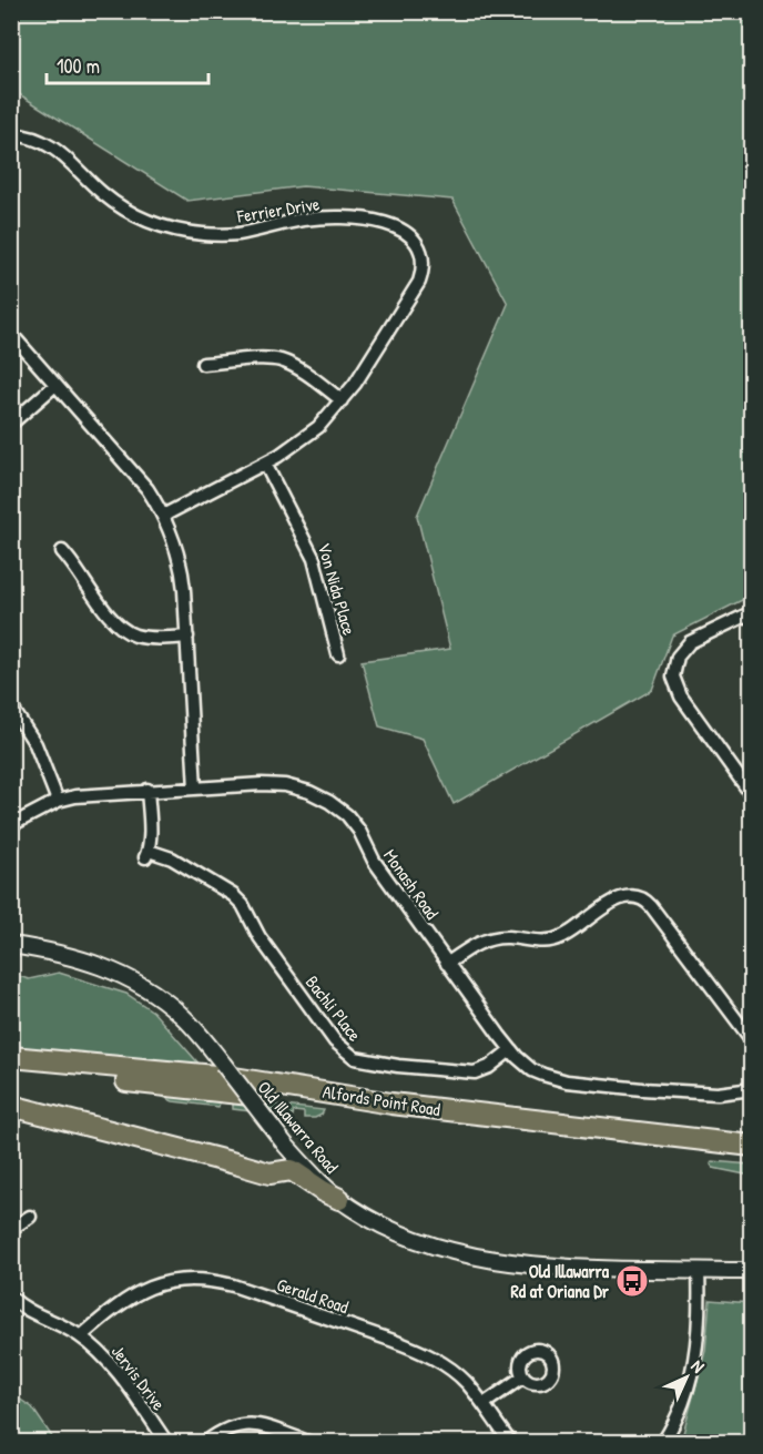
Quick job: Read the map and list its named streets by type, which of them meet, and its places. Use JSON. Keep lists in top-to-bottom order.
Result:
{
  "streets": {
    "highway": ["Alfords Point Road"],
    "street": [
      "Ferrier Drive",
      "Von Nida Place",
      "Monash Road",
      "Bachli Place",
      "Old Illawarra Road",
      "Gerald Road",
      "Jervis Drive"
    ]
  },
  "crossings": [
    ["Ferrier Drive", "Von Nida Place"],
    ["Monash Road", "Bachli Place"],
    ["Gerald Road", "Jervis Drive"]
  ],
  "places": {
    "bus stop": ["Old Illawarra Rd at Oriana Dr"]
  },
  "scale_bar": "100 m",
  "north": "top right"
}
